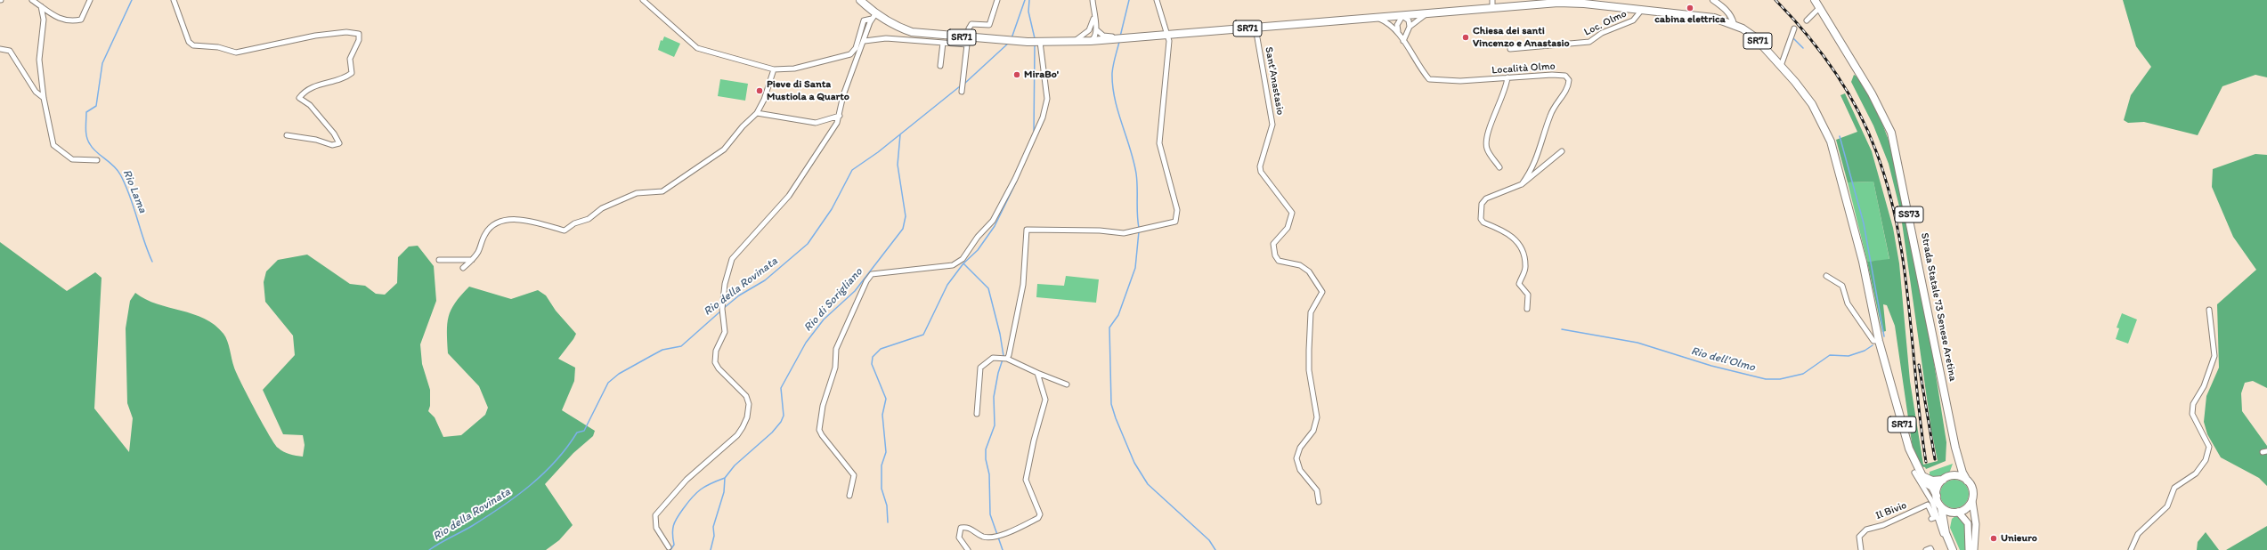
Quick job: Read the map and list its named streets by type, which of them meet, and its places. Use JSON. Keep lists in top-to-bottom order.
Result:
{
  "streets": {
    "main road": ["SR71", "SS73", "Strada Statale 73 Senese Aretina"],
    "street": [
      "Loc. Olmo",
      "Località Olmo",
      "Sant'Anastasio",
      "Il Bivio"
    ]
  },
  "crossings": [
    ["Loc. Olmo", "SR71"],
    ["SR71", "Sant'Anastasio"],
    ["SR71", "Strada Statale 73 Senese Aretina"]
  ],
  "water": [
    "Rio Lama",
    "Rio della Rovinata",
    "Rio di Sorigliano",
    "Rio dell'Olmo"
  ],
  "places": [
    "cabina elettrica",
    "Chiesa dei santi Vincenzo e Anastasio",
    "MiraBo'",
    "Pieve di Santa Mustiola a Quarto",
    "Unieuro"
  ]
}
